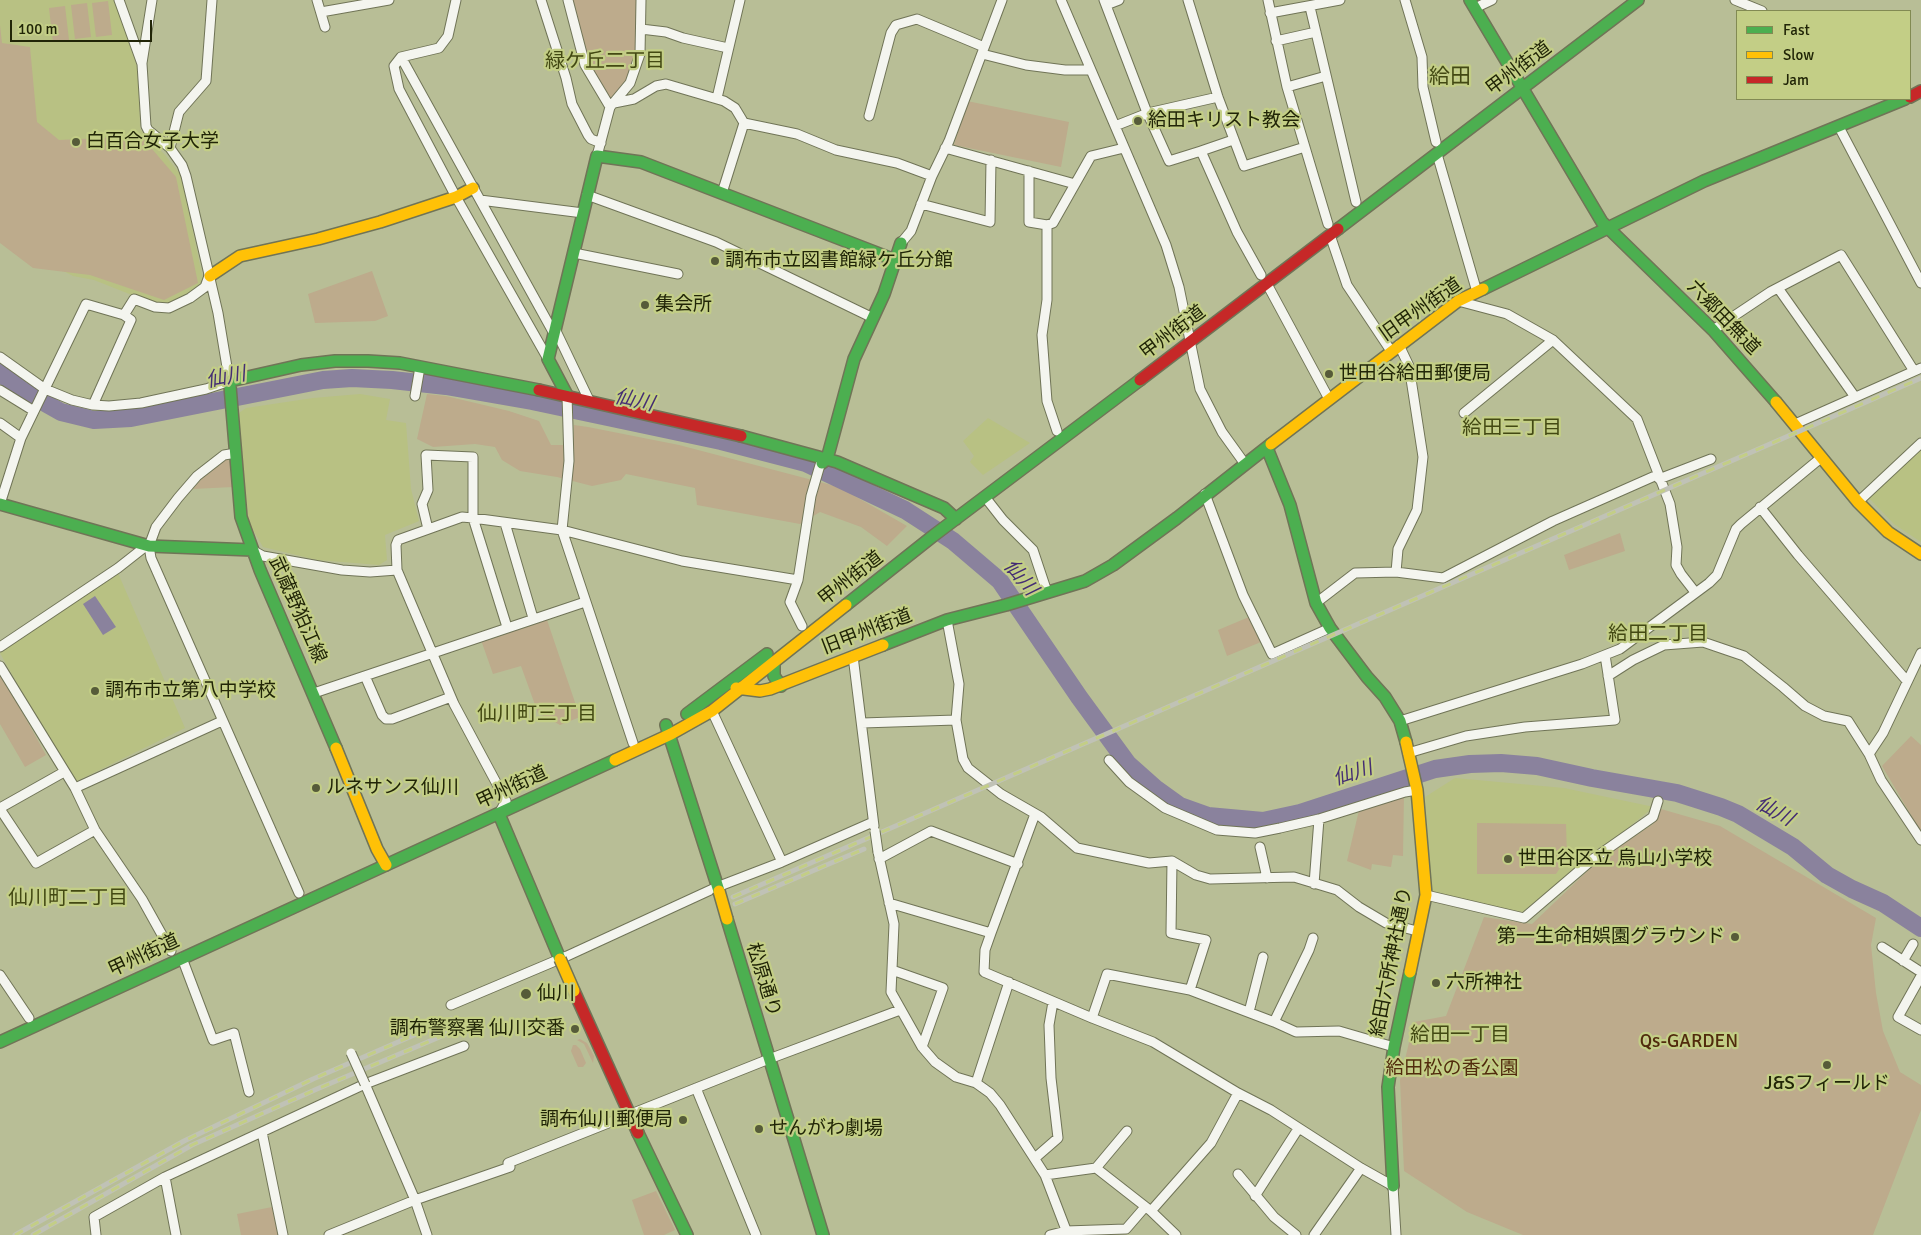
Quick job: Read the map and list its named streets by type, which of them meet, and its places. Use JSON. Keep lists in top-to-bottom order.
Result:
{
  "streets": {
    "main road": [
      "甲州街道",
      "旧甲州街道",
      "六郷田無道",
      "武蔵野狛江線",
      "給田六所神社通り",
      "松原通り"
    ]
  },
  "crossings": [
    ["甲州街道", "旧甲州街道"],
    ["甲州街道", "六郷田無道"],
    ["甲州街道", "武蔵野狛江線"],
    ["甲州街道", "松原通り"],
    ["旧甲州街道", "六郷田無道"]
  ],
  "districts": [
    "緑ケ丘二丁目",
    "給田",
    "給田三丁目",
    "給田二丁目",
    "仙川町三丁目",
    "仙川町二丁目",
    "給田一丁目"
  ],
  "water": ["仙川"],
  "parks": ["Qs-GARDEN", "給田松の香公園"],
  "places": [
    "給田キリスト教会",
    "白百合女子大学",
    "調布市立図書館緑ケ丘分館",
    "集会所",
    "世田谷給田郵便局",
    "調布市立第八中学校",
    "ルネサンス仙川",
    "世田谷区立 烏山小学校",
    "第一生命相娯園グラウンド",
    "六所神社",
    "仙川",
    "調布警察署 仙川交番",
    "J&Sフィールド",
    "調布仙川郵便局",
    "せんがわ劇場"
  ],
  "legend": ["Fast", "Slow", "Jam"],
  "scale_bar": "100 m"
}
